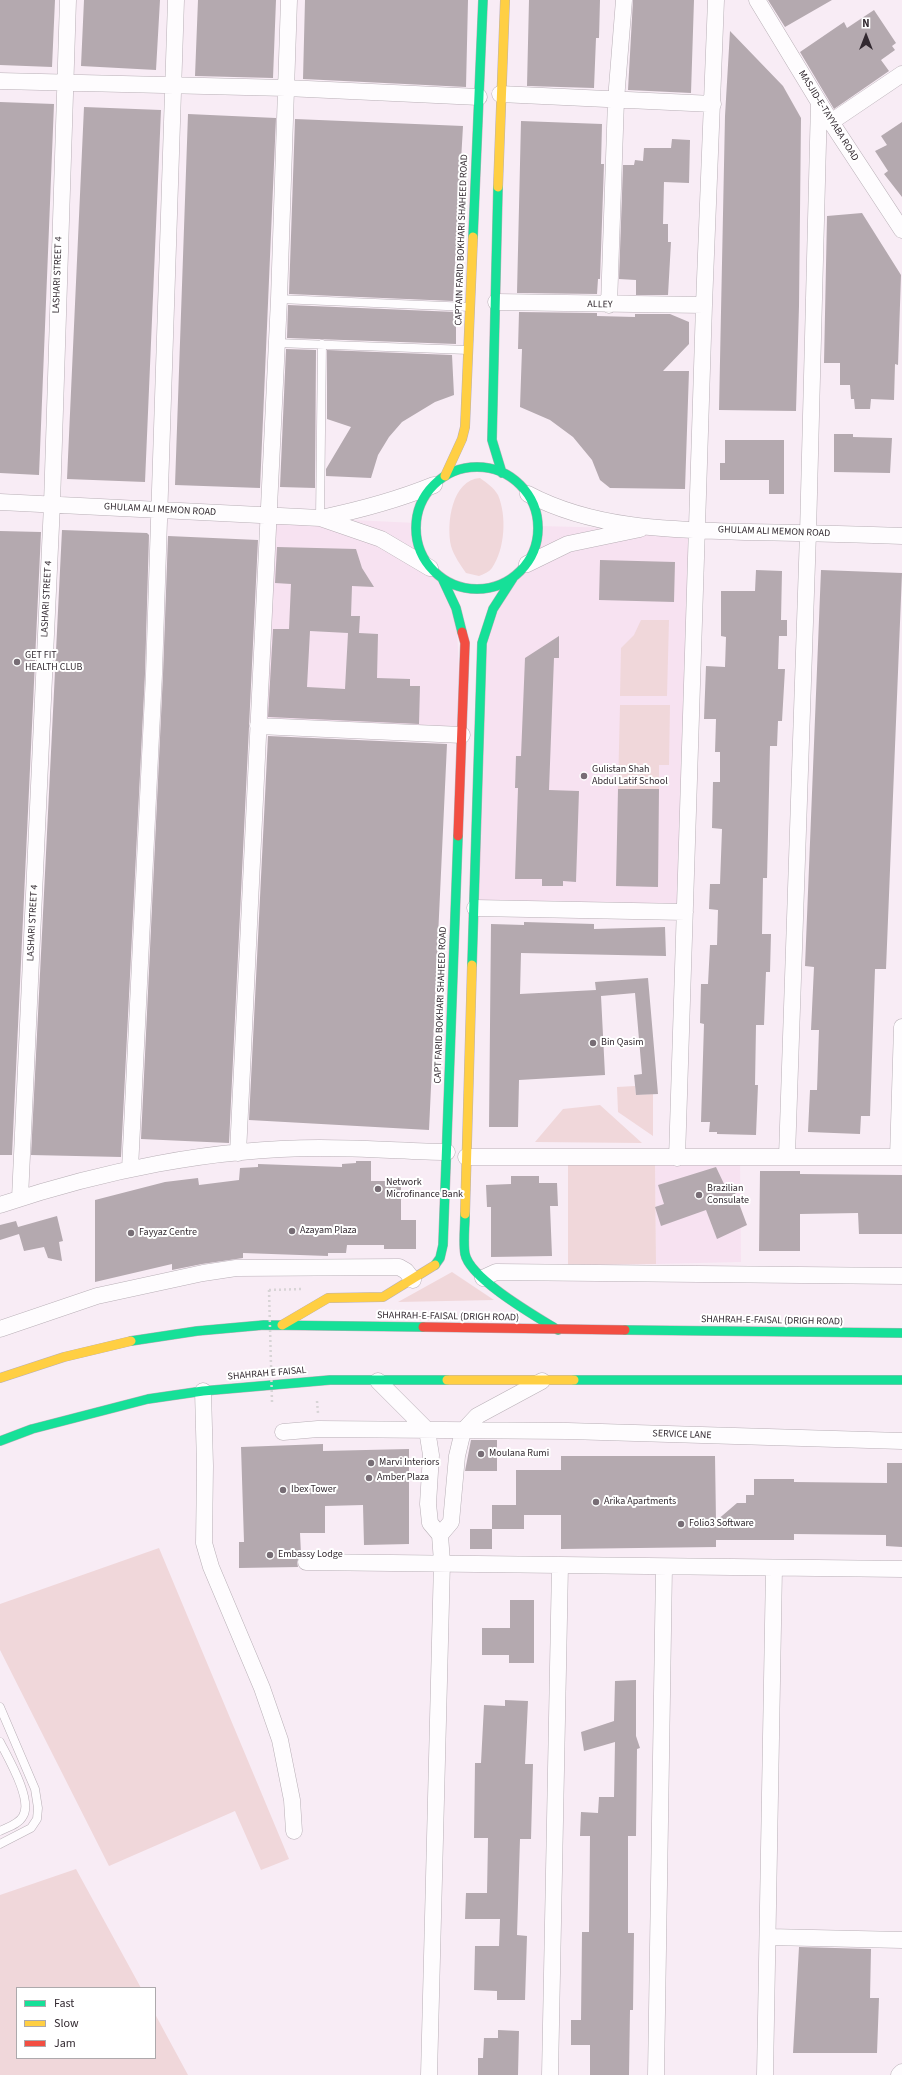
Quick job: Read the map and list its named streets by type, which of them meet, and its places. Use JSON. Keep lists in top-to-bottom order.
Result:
{
  "streets": {
    "main road": [
      "CAPTAIN FARID BOKHARI SHAHEED ROAD",
      "CAPT FARID BOKHARI SHAHEED ROAD",
      "SHAHRAH-E-FAISAL (DRIGH ROAD)",
      "SHAHRAH E FAISAL"
    ],
    "street": [
      "MASJID-E-TAYYABA ROAD",
      "LASHARI STREET 4",
      "ALLEY",
      "GHULAM ALI MEMON ROAD",
      "SERVICE LANE"
    ]
  },
  "crossings": [
    ["CAPTAIN FARID BOKHARI SHAHEED ROAD", "CAPT FARID BOKHARI SHAHEED ROAD"],
    ["LASHARI STREET 4", "GHULAM ALI MEMON ROAD"],
    ["CAPT FARID BOKHARI SHAHEED ROAD", "SHAHRAH-E-FAISAL (DRIGH ROAD)"]
  ],
  "places": [
    "GET FIT HEALTH CLUB",
    "Gulistan Shah Abdul Latif School",
    "Bin Qasim",
    "Network Microfinance Bank",
    "Brazilian Consulate",
    "Azayam Plaza",
    "Fayyaz Centre",
    "Moulana Rumi",
    "Marvi Interiors",
    "Amber Plaza",
    "Ibex Tower",
    "Arika Apartments",
    "Folio3 Software",
    "Embassy Lodge"
  ],
  "legend": ["Fast", "Slow", "Jam"],
  "north": "top"
}
